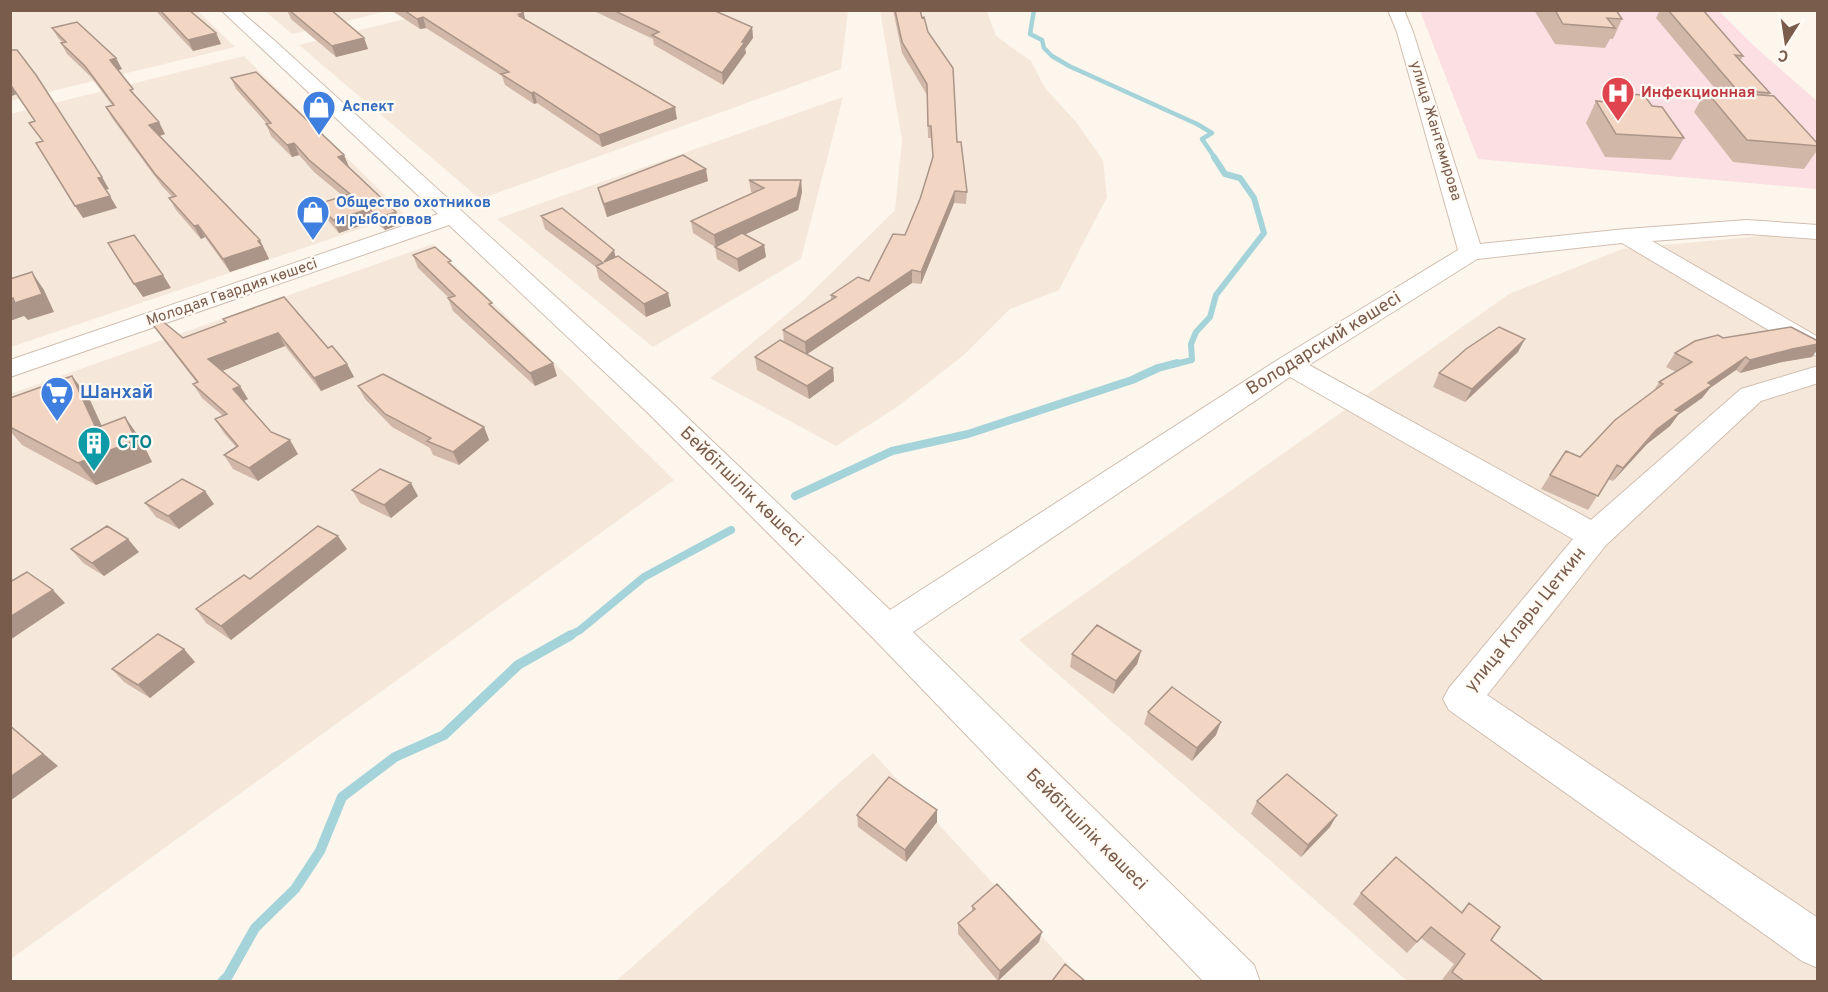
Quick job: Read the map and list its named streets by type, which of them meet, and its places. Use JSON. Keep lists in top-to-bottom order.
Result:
{
  "streets": {
    "street": [
      "улица Жантемирова",
      "Молодая Гвардия көшесі",
      "Володарский көшесі",
      "Бейбітшілік көшесі",
      "улица Клары Цеткин"
    ]
  },
  "crossings": [
    ["улица Жантемирова", "Володарский көшесі"],
    ["Молодая Гвардия көшесі", "Бейбітшілік көшесі"],
    ["Володарский көшесі", "Бейбітшілік көшесі"]
  ],
  "places": {
    "hospital": ["Инфекционная"],
    "shop": ["Аспект", "Общество охотников и рыболовов"],
    "supermarket": ["Шанхай"],
    "building": ["СТО"]
  },
  "north": "bottom"
}
